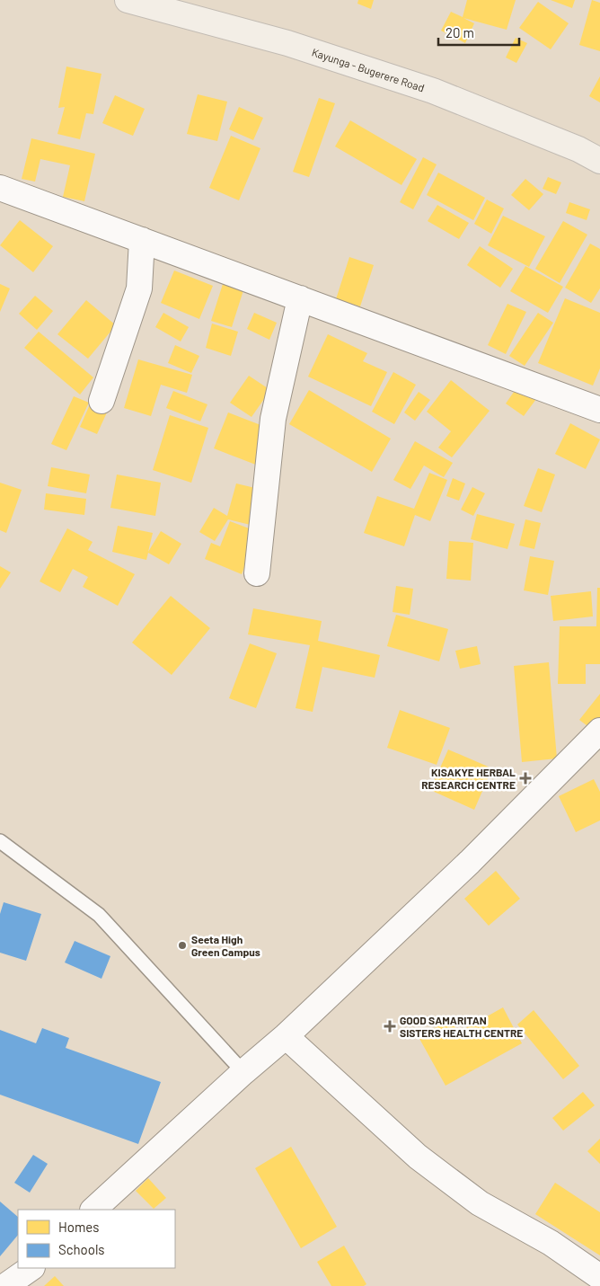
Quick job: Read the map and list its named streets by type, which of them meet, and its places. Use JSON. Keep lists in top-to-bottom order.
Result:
{
  "streets": {
    "main road": ["Kayunga - Bugerere Road"]
  },
  "places": {
    "health": ["KISAKYE HERBAL RESEARCH CENTRE", "GOOD SAMARITAN SISTERS HEALTH CENTRE"],
    "other": ["Seeta High Green Campus"]
  },
  "legend": ["Homes", "Schools"],
  "scale_bar": "20 m"
}
